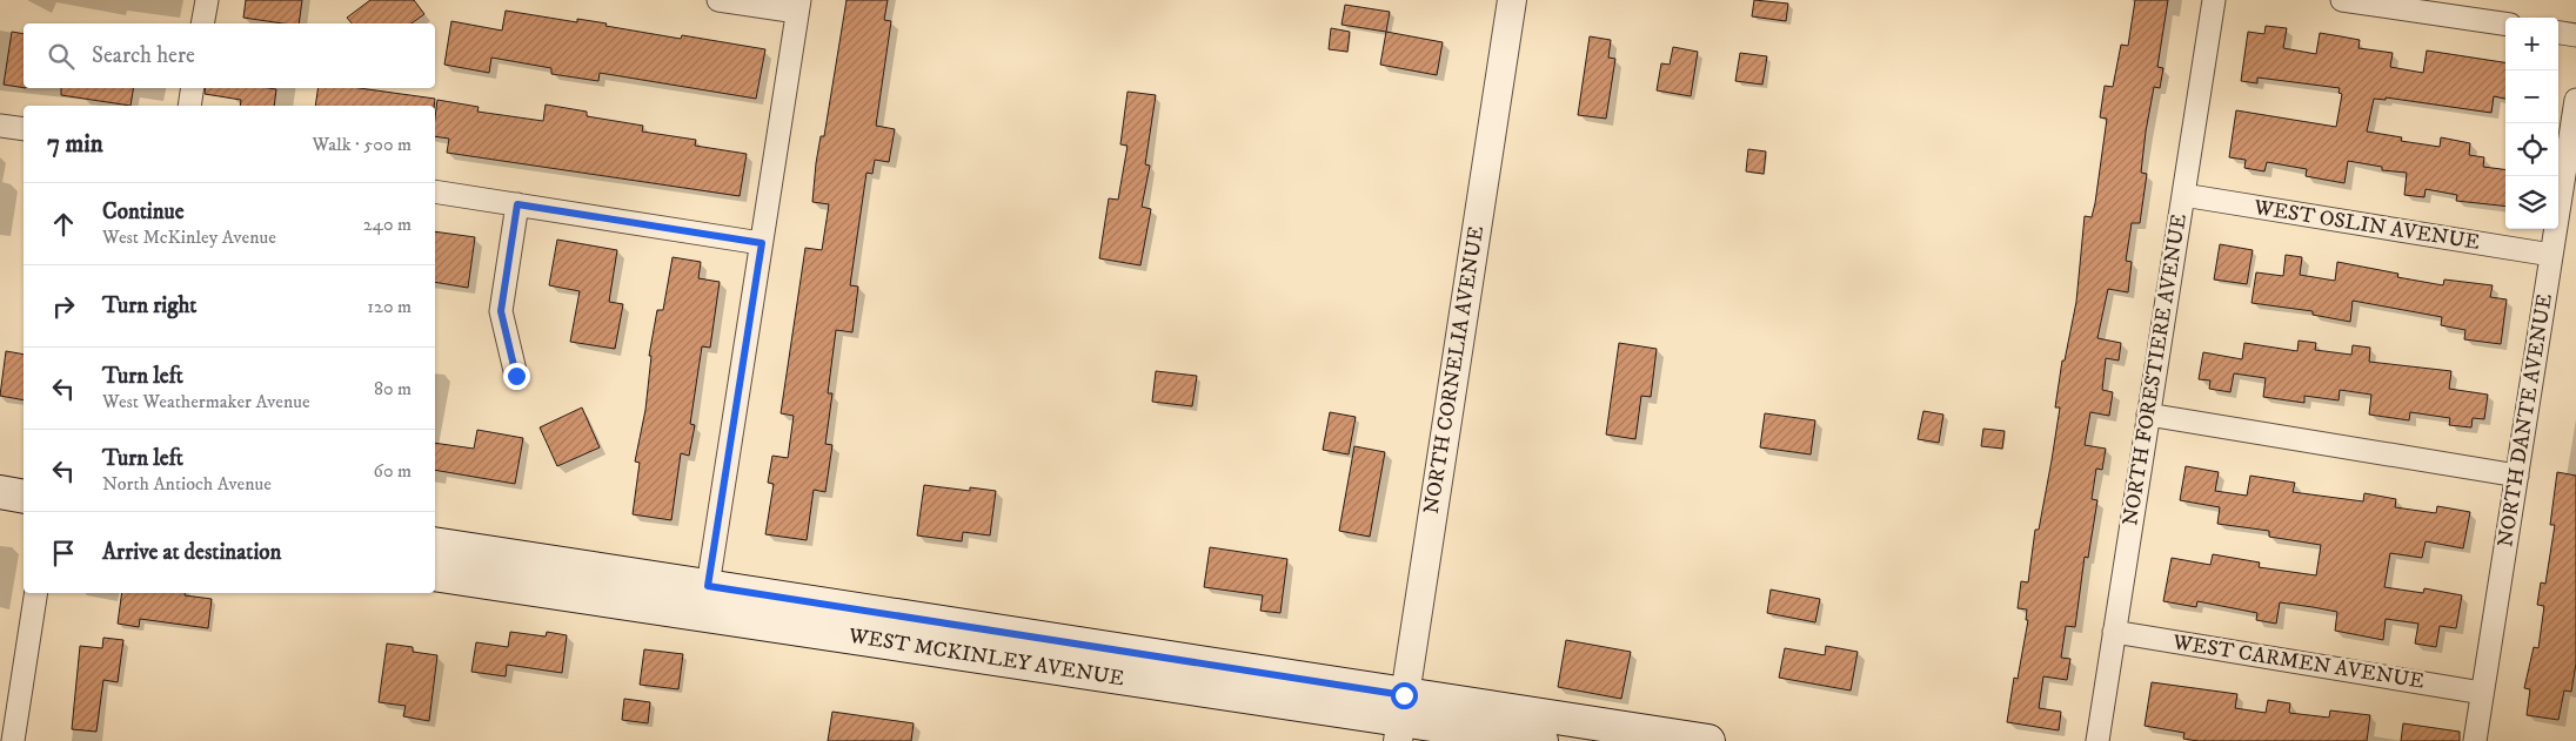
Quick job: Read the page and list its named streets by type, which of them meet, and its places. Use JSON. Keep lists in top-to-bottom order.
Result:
{
  "streets": {
    "main road": ["WEST MCKINLEY AVENUE"],
    "street": [
      "WEST OSLIN AVENUE",
      "NORTH CORNELIA AVENUE",
      "NORTH FORESTIERE AVENUE",
      "NORTH DANTE AVENUE",
      "WEST CARMEN AVENUE"
    ]
  },
  "crossings": [
    ["WEST OSLIN AVENUE", "NORTH FORESTIERE AVENUE"],
    ["WEST OSLIN AVENUE", "NORTH DANTE AVENUE"],
    ["NORTH CORNELIA AVENUE", "WEST MCKINLEY AVENUE"],
    ["NORTH FORESTIERE AVENUE", "WEST CARMEN AVENUE"],
    ["NORTH DANTE AVENUE", "WEST CARMEN AVENUE"]
  ],
  "page": {
    "map_buttons": ["+", "−"],
    "search": "Search here",
    "heading": ["7 min", "Walk · 500 m"],
    "list": [
      ["Continue", "West McKinley Avenue", "240 m"],
      ["Turn right", "120 m"],
      ["Turn left", "West Weathermaker Avenue", "80 m"],
      ["Turn left", "North Antioch Avenue", "60 m"],
      "Arrive at destination"
    ]
  }
}
